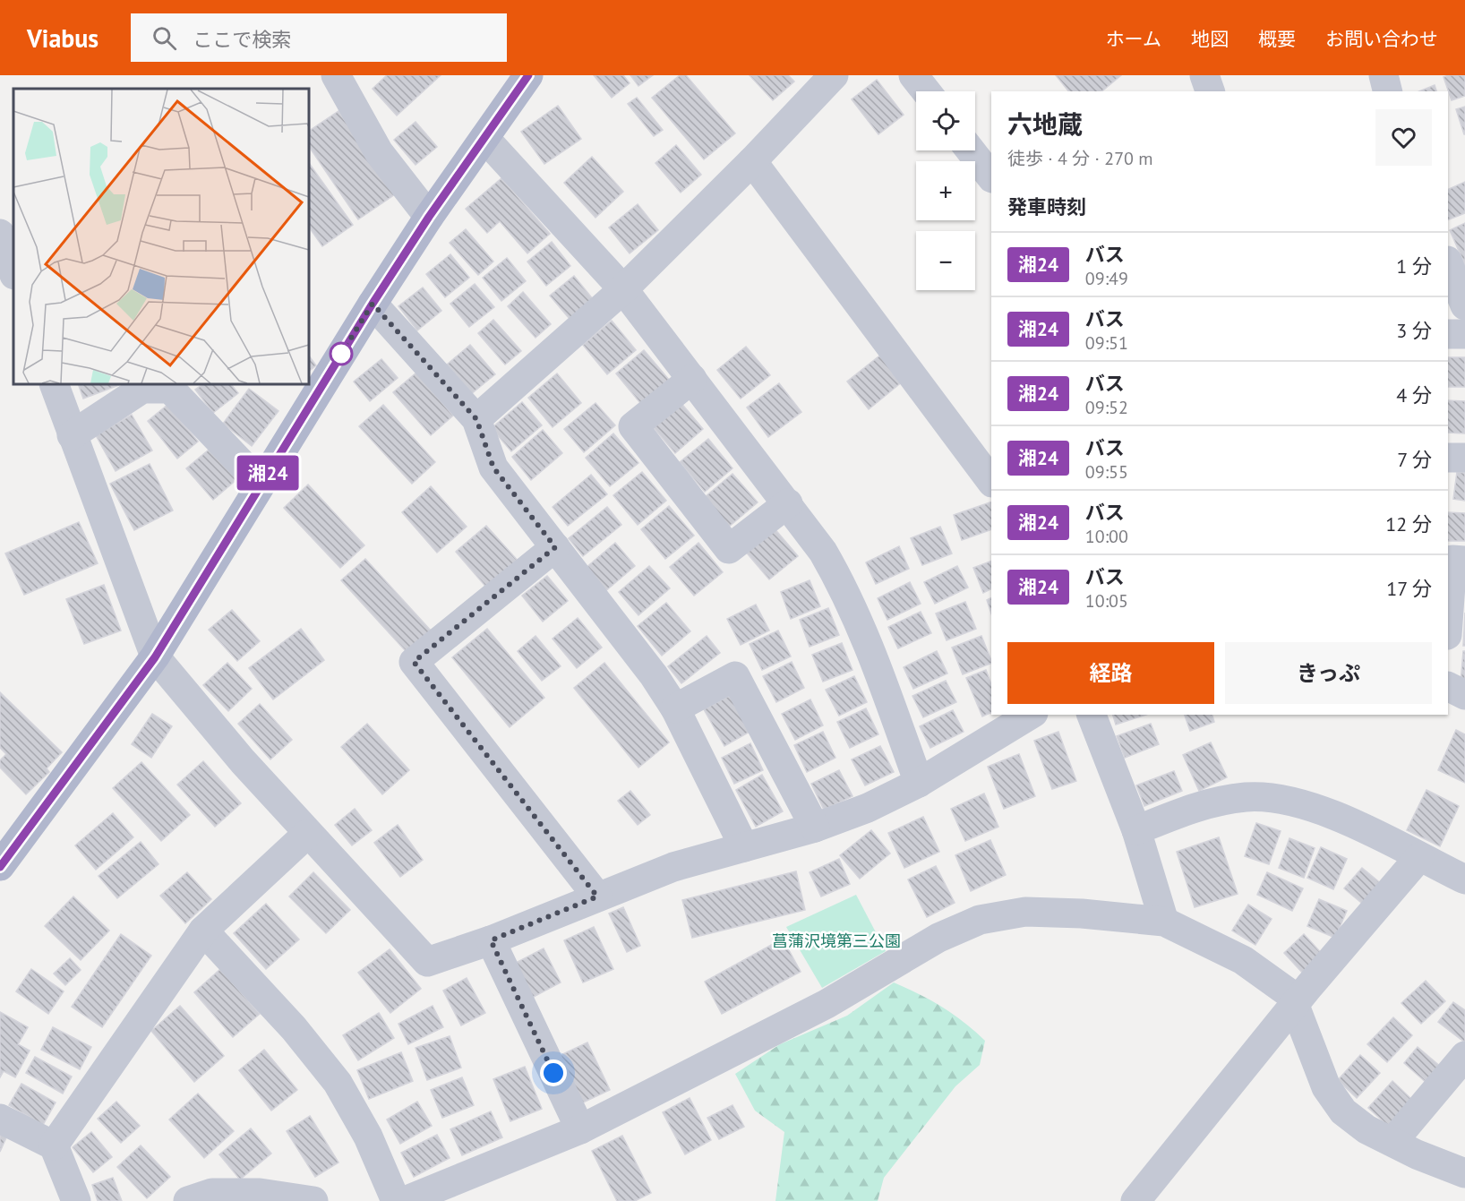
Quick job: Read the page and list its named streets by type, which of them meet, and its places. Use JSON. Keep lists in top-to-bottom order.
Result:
{
  "parks": ["菖蒲沢境第三公園"],
  "lines": ["bus line 湘24"],
  "page": {
    "header": "Viabus",
    "search": "ここで検索",
    "nav": [
      "ホーム",
      "地図",
      "概要",
      "お問い合わせ"
    ],
    "on_map": "湘24",
    "map_buttons": ["+", "−"],
    "heading": [
      ["六地蔵", "徒歩 · 4 分 · 270 m"],
      "発車時刻"
    ],
    "list": [
      {
        "mark": "湘24",
        "name": "バス",
        "note": "09:49",
        "value": "1 分"
      },
      {
        "mark": "湘24",
        "name": "バス",
        "note": "09:51",
        "value": "3 分"
      },
      {
        "mark": "湘24",
        "name": "バス",
        "note": "09:52",
        "value": "4 分"
      },
      {
        "mark": "湘24",
        "name": "バス",
        "note": "09:55",
        "value": "7 分"
      },
      {
        "mark": "湘24",
        "name": "バス",
        "note": "10:00",
        "value": "12 分"
      },
      {
        "mark": "湘24",
        "name": "バス",
        "note": "10:05",
        "value": "17 分"
      }
    ],
    "buttons": ["経路", "きっぷ"]
  }
}
